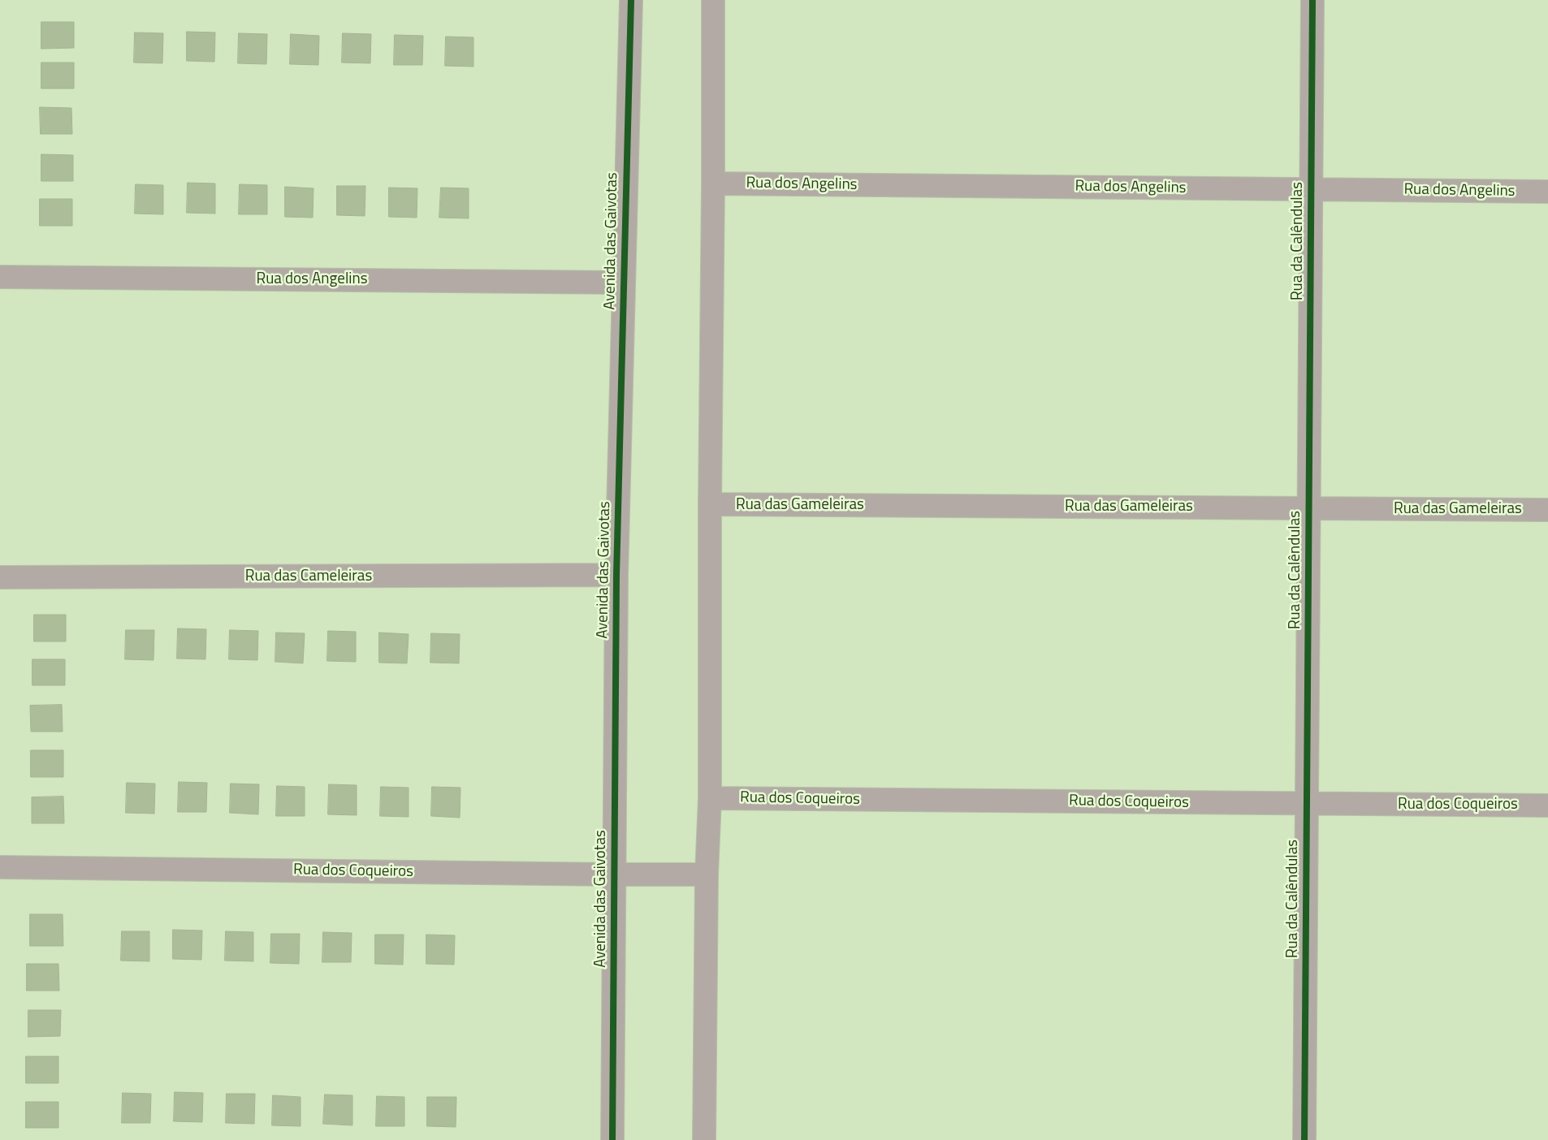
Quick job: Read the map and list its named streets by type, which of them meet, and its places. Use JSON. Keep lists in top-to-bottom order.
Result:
{
  "streets": {
    "street": [
      "Rua dos Angelins",
      "Avenida das Gaivotas",
      "Rua da Calêndulas",
      "Rua das Gameleiras",
      "Rua das Cameleiras",
      "Rua dos Coqueiros"
    ]
  },
  "crossings": [
    ["Rua dos Angelins", "Avenida das Gaivotas"],
    ["Rua dos Angelins", "Rua da Calêndulas"],
    ["Avenida das Gaivotas", "Rua das Cameleiras"],
    ["Avenida das Gaivotas", "Rua dos Coqueiros"],
    ["Rua da Calêndulas", "Rua das Gameleiras"],
    ["Rua da Calêndulas", "Rua dos Coqueiros"]
  ]
}
